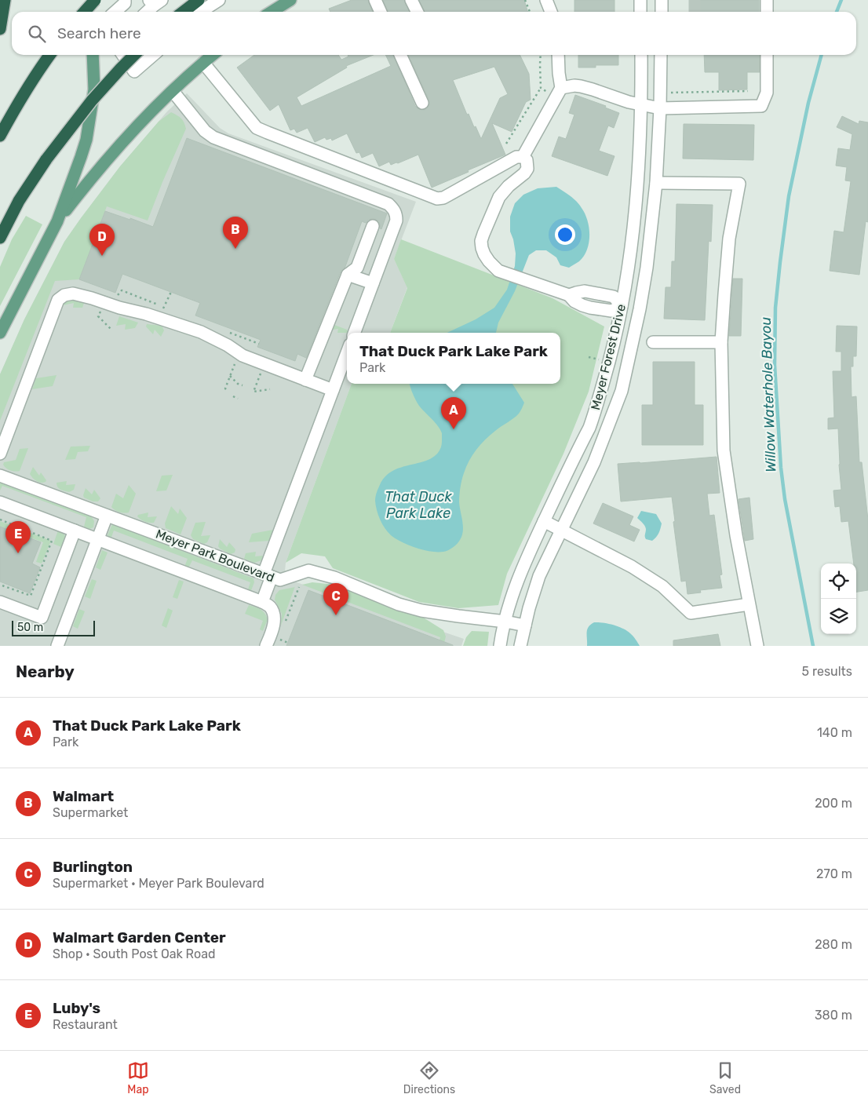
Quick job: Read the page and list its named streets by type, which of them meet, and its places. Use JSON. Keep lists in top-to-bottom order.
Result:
{
  "streets": {
    "street": ["Meyer Forest Drive", "Meyer Park Boulevard"]
  },
  "crossings": [
    ["Meyer Forest Drive", "Meyer Park Boulevard"]
  ],
  "water": ["Willow Waterhole Bayou", "That Duck Park Lake"],
  "scale_bar": "50 m",
  "page": {
    "search": "Search here",
    "pins": [
      "B",
      "D",
      "A",
      "E",
      "C"
    ],
    "popup": ["That Duck Park Lake Park", "Park"],
    "scale": "50 m",
    "heading": ["Nearby", "5 results"],
    "list": [
      {
        "mark": "A",
        "name": "That Duck Park Lake Park",
        "note": "Park",
        "value": "140 m"
      },
      {
        "mark": "B",
        "name": "Walmart",
        "note": "Supermarket",
        "value": "200 m"
      },
      {
        "mark": "C",
        "name": "Burlington",
        "note": "Supermarket · Meyer Park Boulevard",
        "value": "270 m"
      },
      {
        "mark": "D",
        "name": "Walmart Garden Center",
        "note": "Shop · South Post Oak Road",
        "value": "280 m"
      },
      {
        "mark": "E",
        "name": "Luby's",
        "note": "Restaurant",
        "value": "380 m"
      }
    ],
    "nav": ["Map", "Directions", "Saved"]
  }
}
